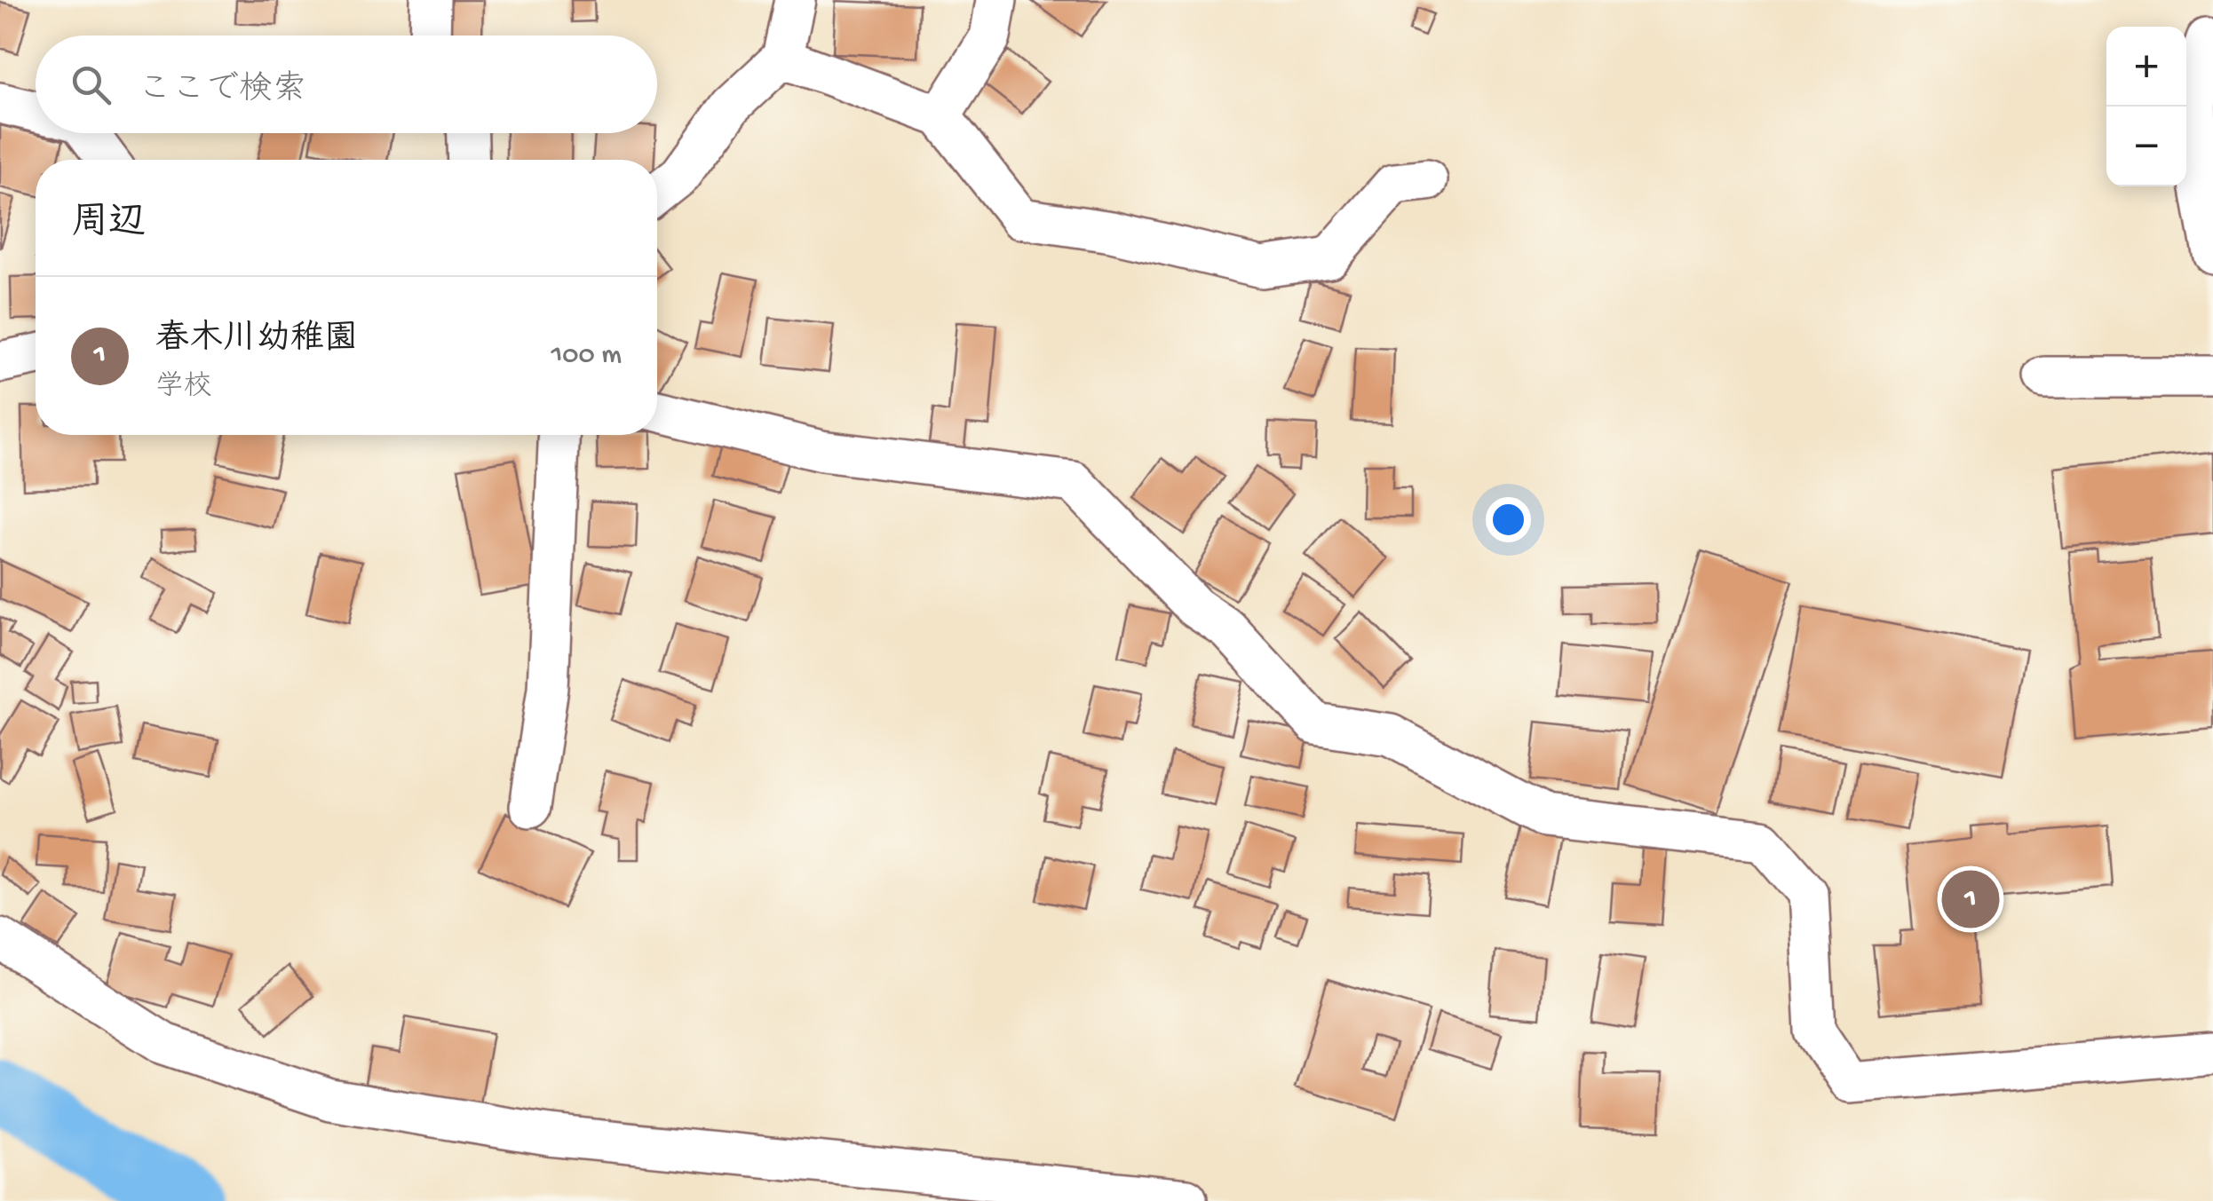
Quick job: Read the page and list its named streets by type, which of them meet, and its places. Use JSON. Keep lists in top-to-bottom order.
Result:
{
  "page": {
    "map_buttons": ["+", "−"],
    "search": "ここで検索",
    "heading": "周辺",
    "list": [
      {
        "mark": "1",
        "name": "春木川幼稚園",
        "note": "学校",
        "value": "100 m"
      }
    ],
    "pins": "1"
  }
}
